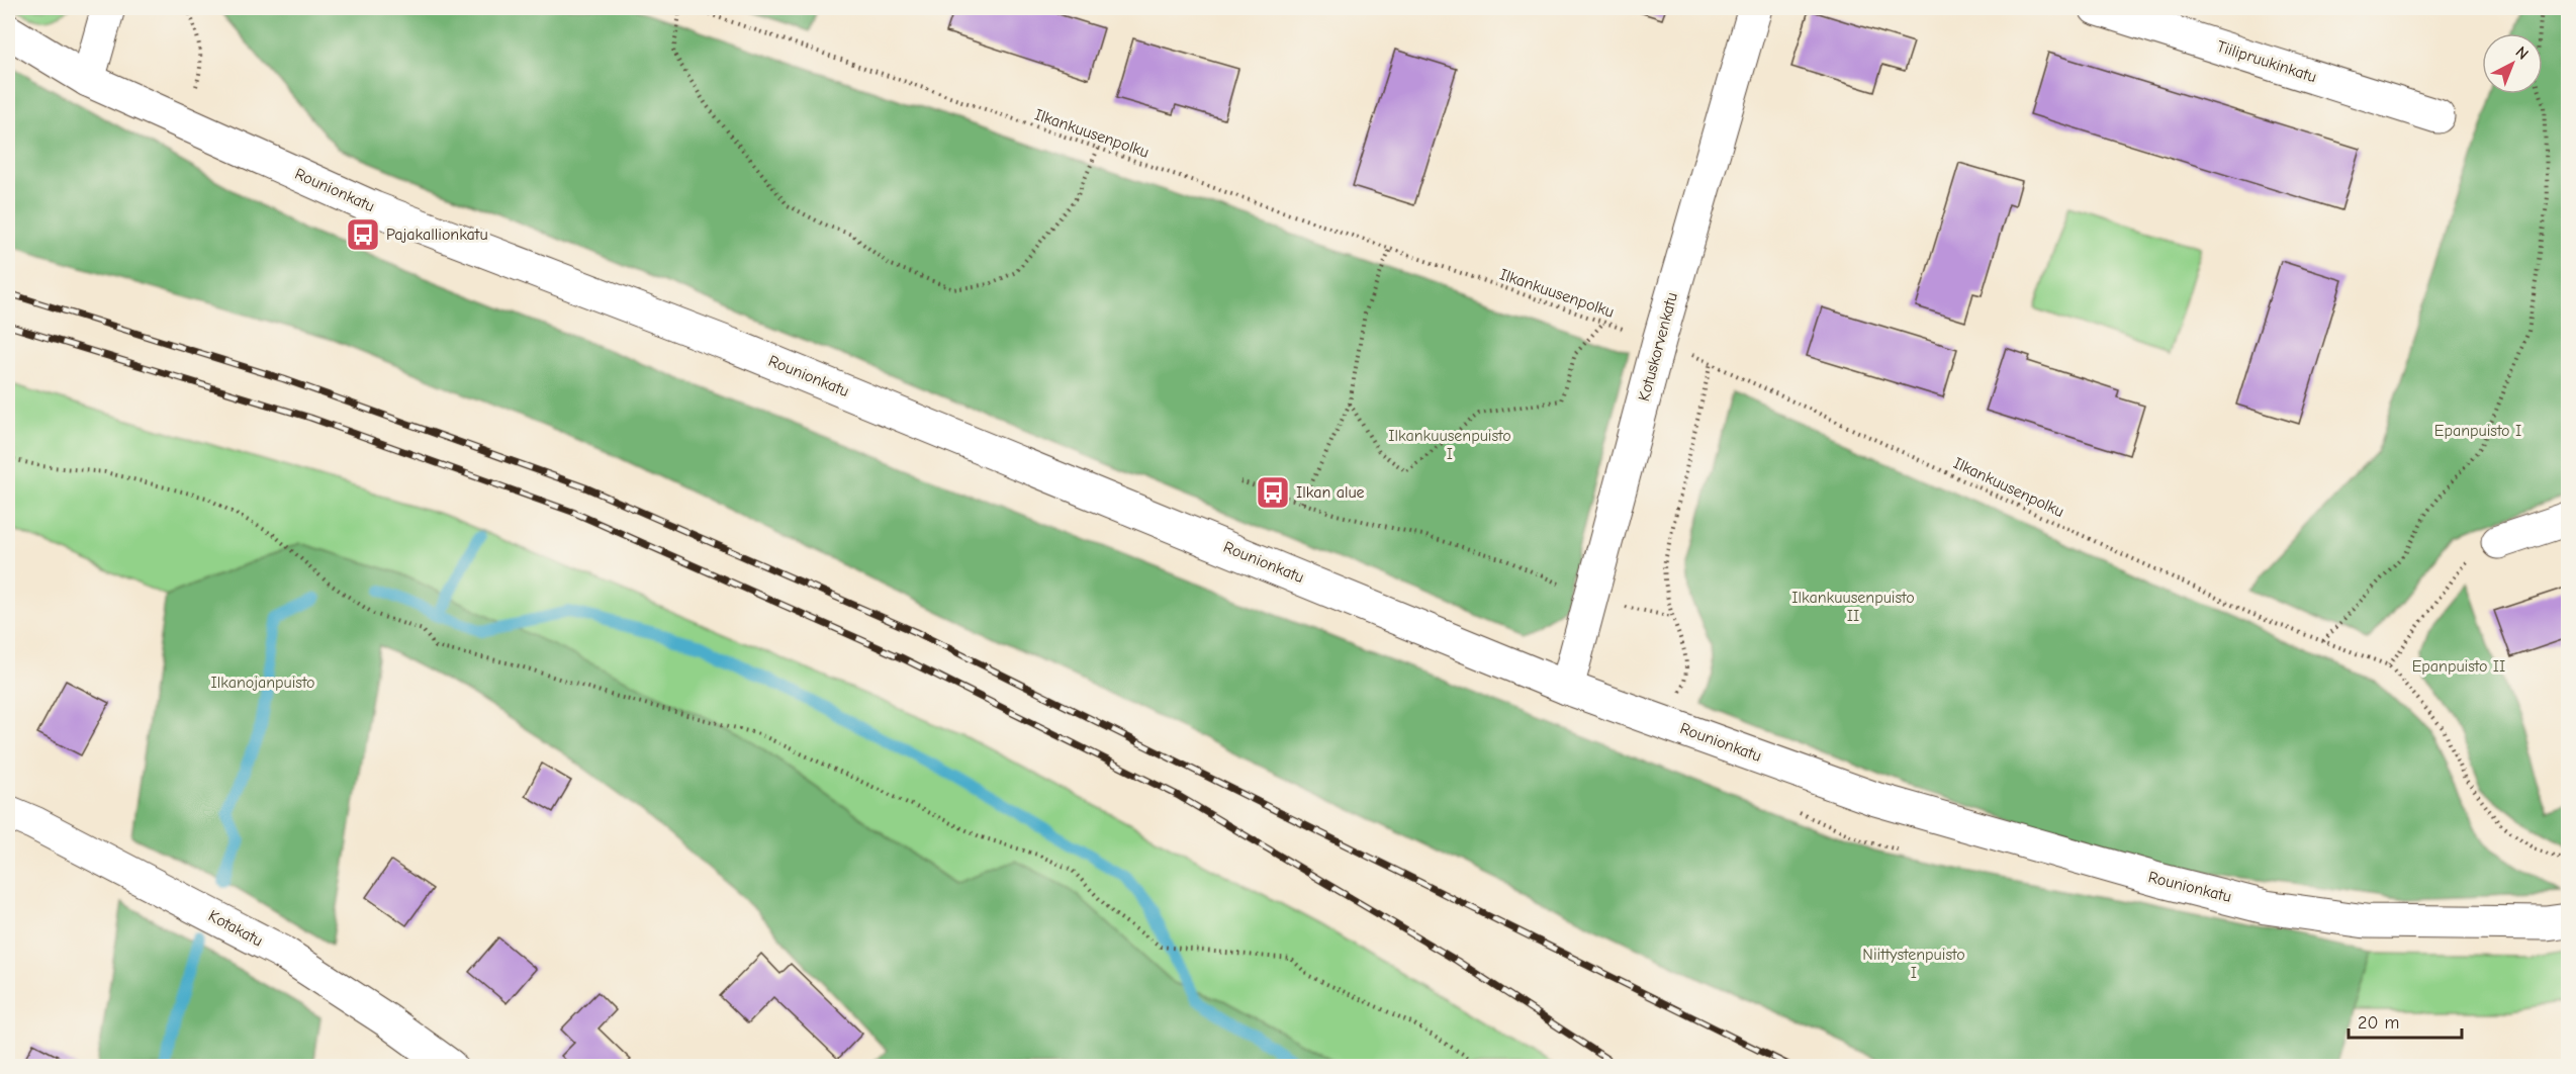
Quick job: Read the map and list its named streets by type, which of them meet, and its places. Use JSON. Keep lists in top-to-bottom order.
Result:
{
  "streets": {
    "main road": [
      "Tiilipruukinkatu",
      "Rounionkatu",
      "Kotuskorvenkatu",
      "Kotakatu"
    ],
    "path": ["Ilkankuusenpolku"]
  },
  "crossings": [
    ["Ilkankuusenpolku", "Kotuskorvenkatu"],
    ["Rounionkatu", "Kotuskorvenkatu"]
  ],
  "parks": [
    "Epanpuisto I",
    "Ilkankuusenpuisto I",
    "Ilkankuusenpuisto II",
    "Epanpuisto II",
    "Ilkanojanpuisto",
    "Niittystenpuisto I"
  ],
  "places": {
    "bus stop": ["Pajakallionkatu", "Ilkan alue"]
  },
  "scale_bar": "20 m",
  "north": "top right"
}
